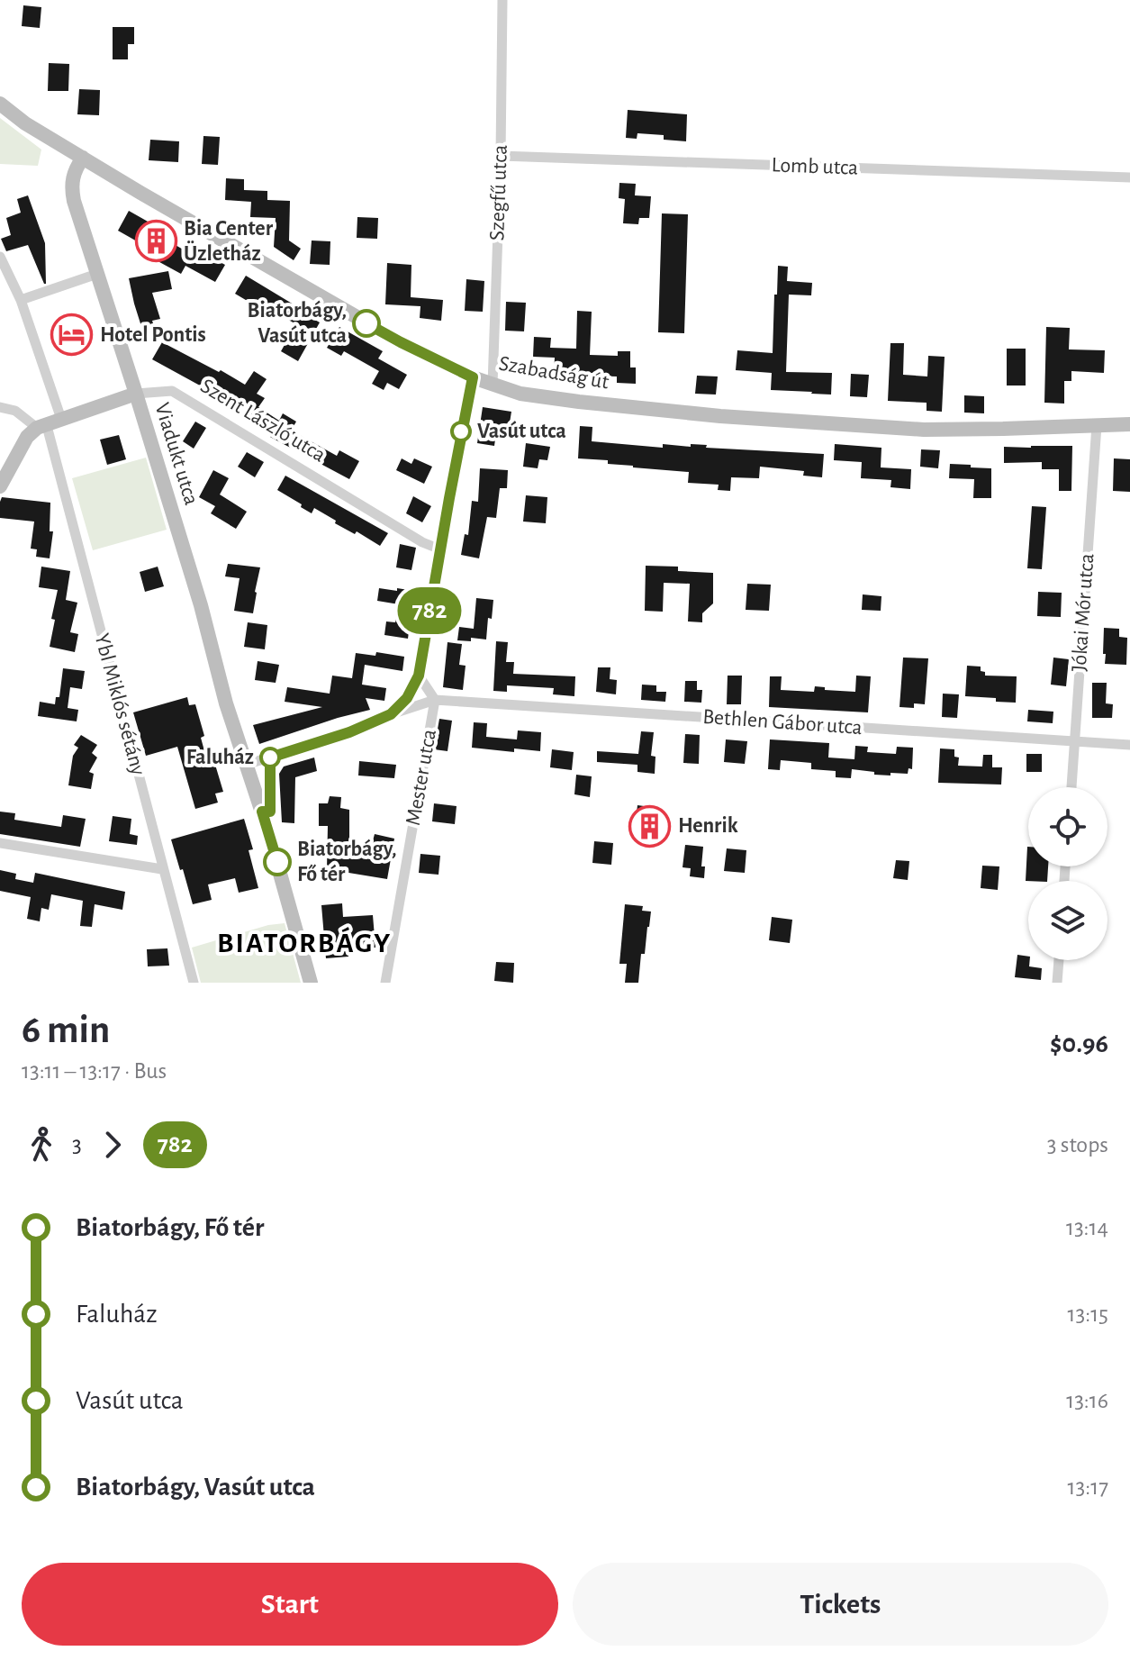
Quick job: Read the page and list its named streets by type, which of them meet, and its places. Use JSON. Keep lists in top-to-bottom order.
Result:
{
  "streets": {
    "main road": ["Szabadság út", "Szent László utca", "Viadukt utca"],
    "street": [
      "Lomb utca",
      "Szegfű utca",
      "Jókai Mór utca",
      "Ybl Miklós sétány",
      "Bethlen Gábor utca",
      "Mester utca"
    ]
  },
  "crossings": [
    ["Lomb utca", "Szegfű utca"],
    ["Szegfű utca", "Szabadság út"],
    ["Szabadság út", "Viadukt utca"],
    ["Szabadság út", "Jókai Mór utca"],
    ["Szent László utca", "Viadukt utca"],
    ["Szent László utca", "Ybl Miklós sétány"],
    ["Jókai Mór utca", "Bethlen Gábor utca"],
    ["Bethlen Gábor utca", "Mester utca"]
  ],
  "districts": ["BIATORBÁGY"],
  "places": {
    "building": ["Bia Center Üzletház", "Henrik"],
    "other": [
      "Biatorbágy, Vasút utca",
      "Vasút utca",
      "Faluház",
      "Biatorbágy, Fő tér"
    ],
    "hotel": ["Hotel Pontis"]
  },
  "lines": ["bus line 782"],
  "page": {
    "on_map": "782",
    "heading": ["6 min", "13:11 – 13:17 · Bus", "$0.96"],
    "legs": ["3", "782", "3 stops"],
    "list": [
      {
        "name": "Biatorbágy, Fő tér",
        "value": "13:14"
      },
      {
        "name": "Faluház",
        "value": "13:15"
      },
      {
        "name": "Vasút utca",
        "value": "13:16"
      },
      {
        "name": "Biatorbágy, Vasút utca",
        "value": "13:17"
      }
    ],
    "buttons": ["Start", "Tickets"]
  }
}
